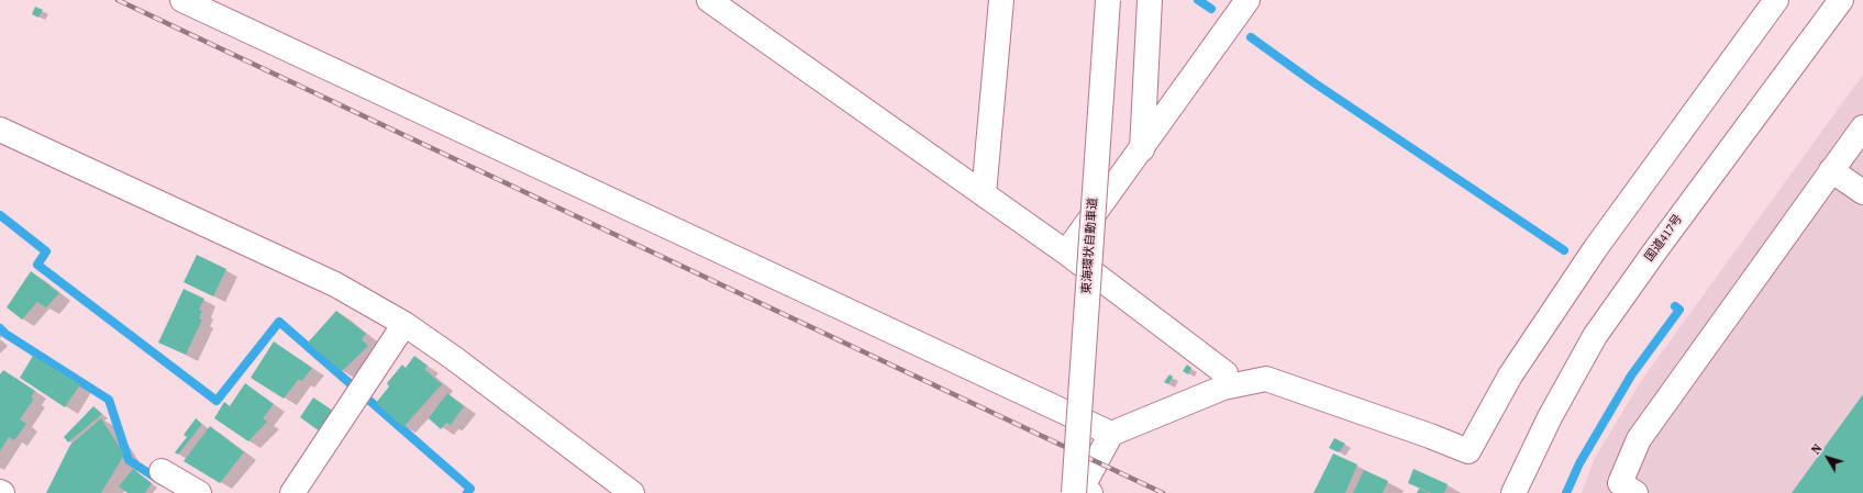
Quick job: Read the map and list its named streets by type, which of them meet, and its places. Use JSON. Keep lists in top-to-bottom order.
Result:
{
  "streets": {
    "main road": ["国道417号", "東海環状自動車道"]
  },
  "north": "top left"
}
